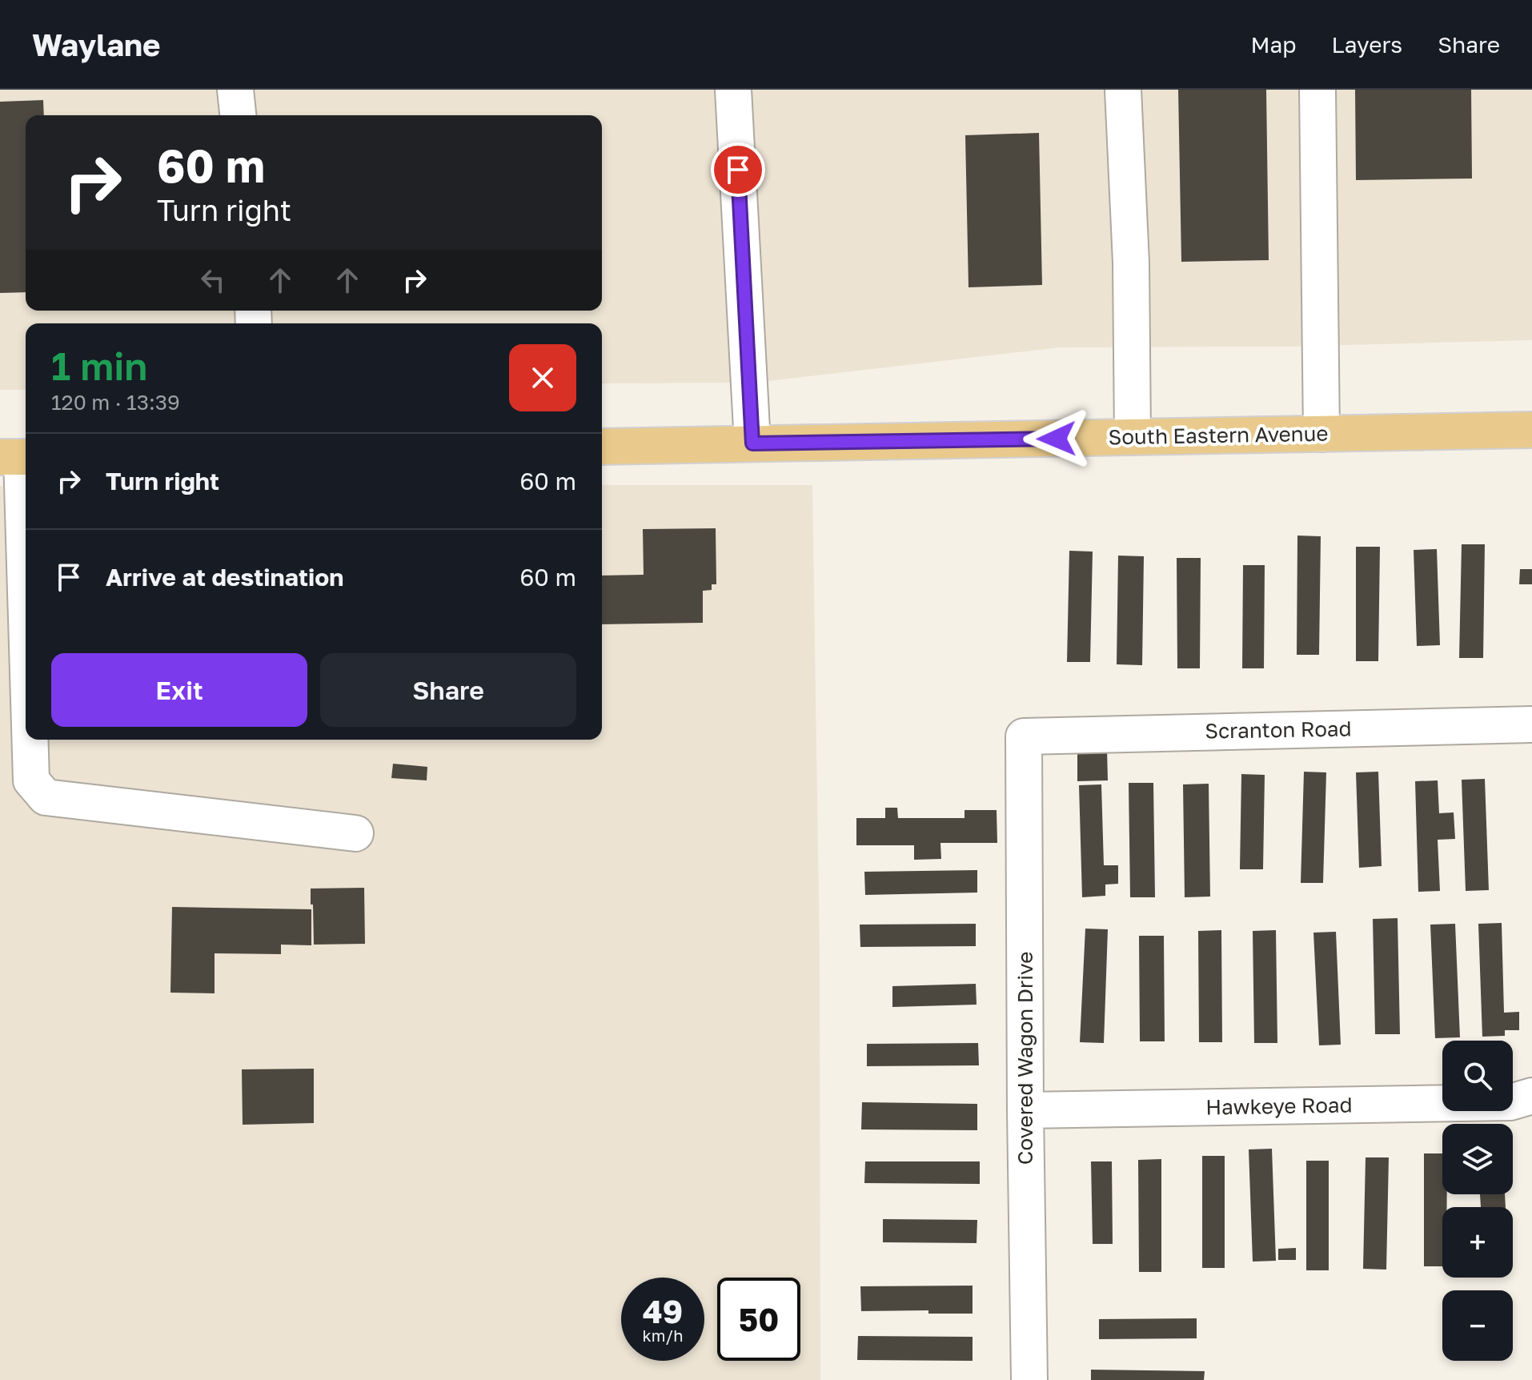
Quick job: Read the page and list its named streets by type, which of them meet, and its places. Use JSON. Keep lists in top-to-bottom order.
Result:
{
  "streets": {
    "main road": ["South Eastern Avenue"],
    "street": ["Scranton Road", "Covered Wagon Drive", "Hawkeye Road"]
  },
  "crossings": [
    ["Scranton Road", "Covered Wagon Drive"],
    ["Covered Wagon Drive", "Hawkeye Road"]
  ],
  "page": {
    "header": "Waylane",
    "nav": ["Map", "Layers", "Share"],
    "turn": ["60 m", "Turn right"],
    "heading": ["1 min", "120 m · 13:39"],
    "list": [
      {
        "name": "Turn right",
        "value": "60 m"
      },
      {
        "name": "Arrive at destination",
        "value": "60 m"
      }
    ],
    "buttons": ["Exit", "Share"],
    "map_buttons": ["+", "−"],
    "speed": "49 km/h",
    "limit": "50"
  }
}
